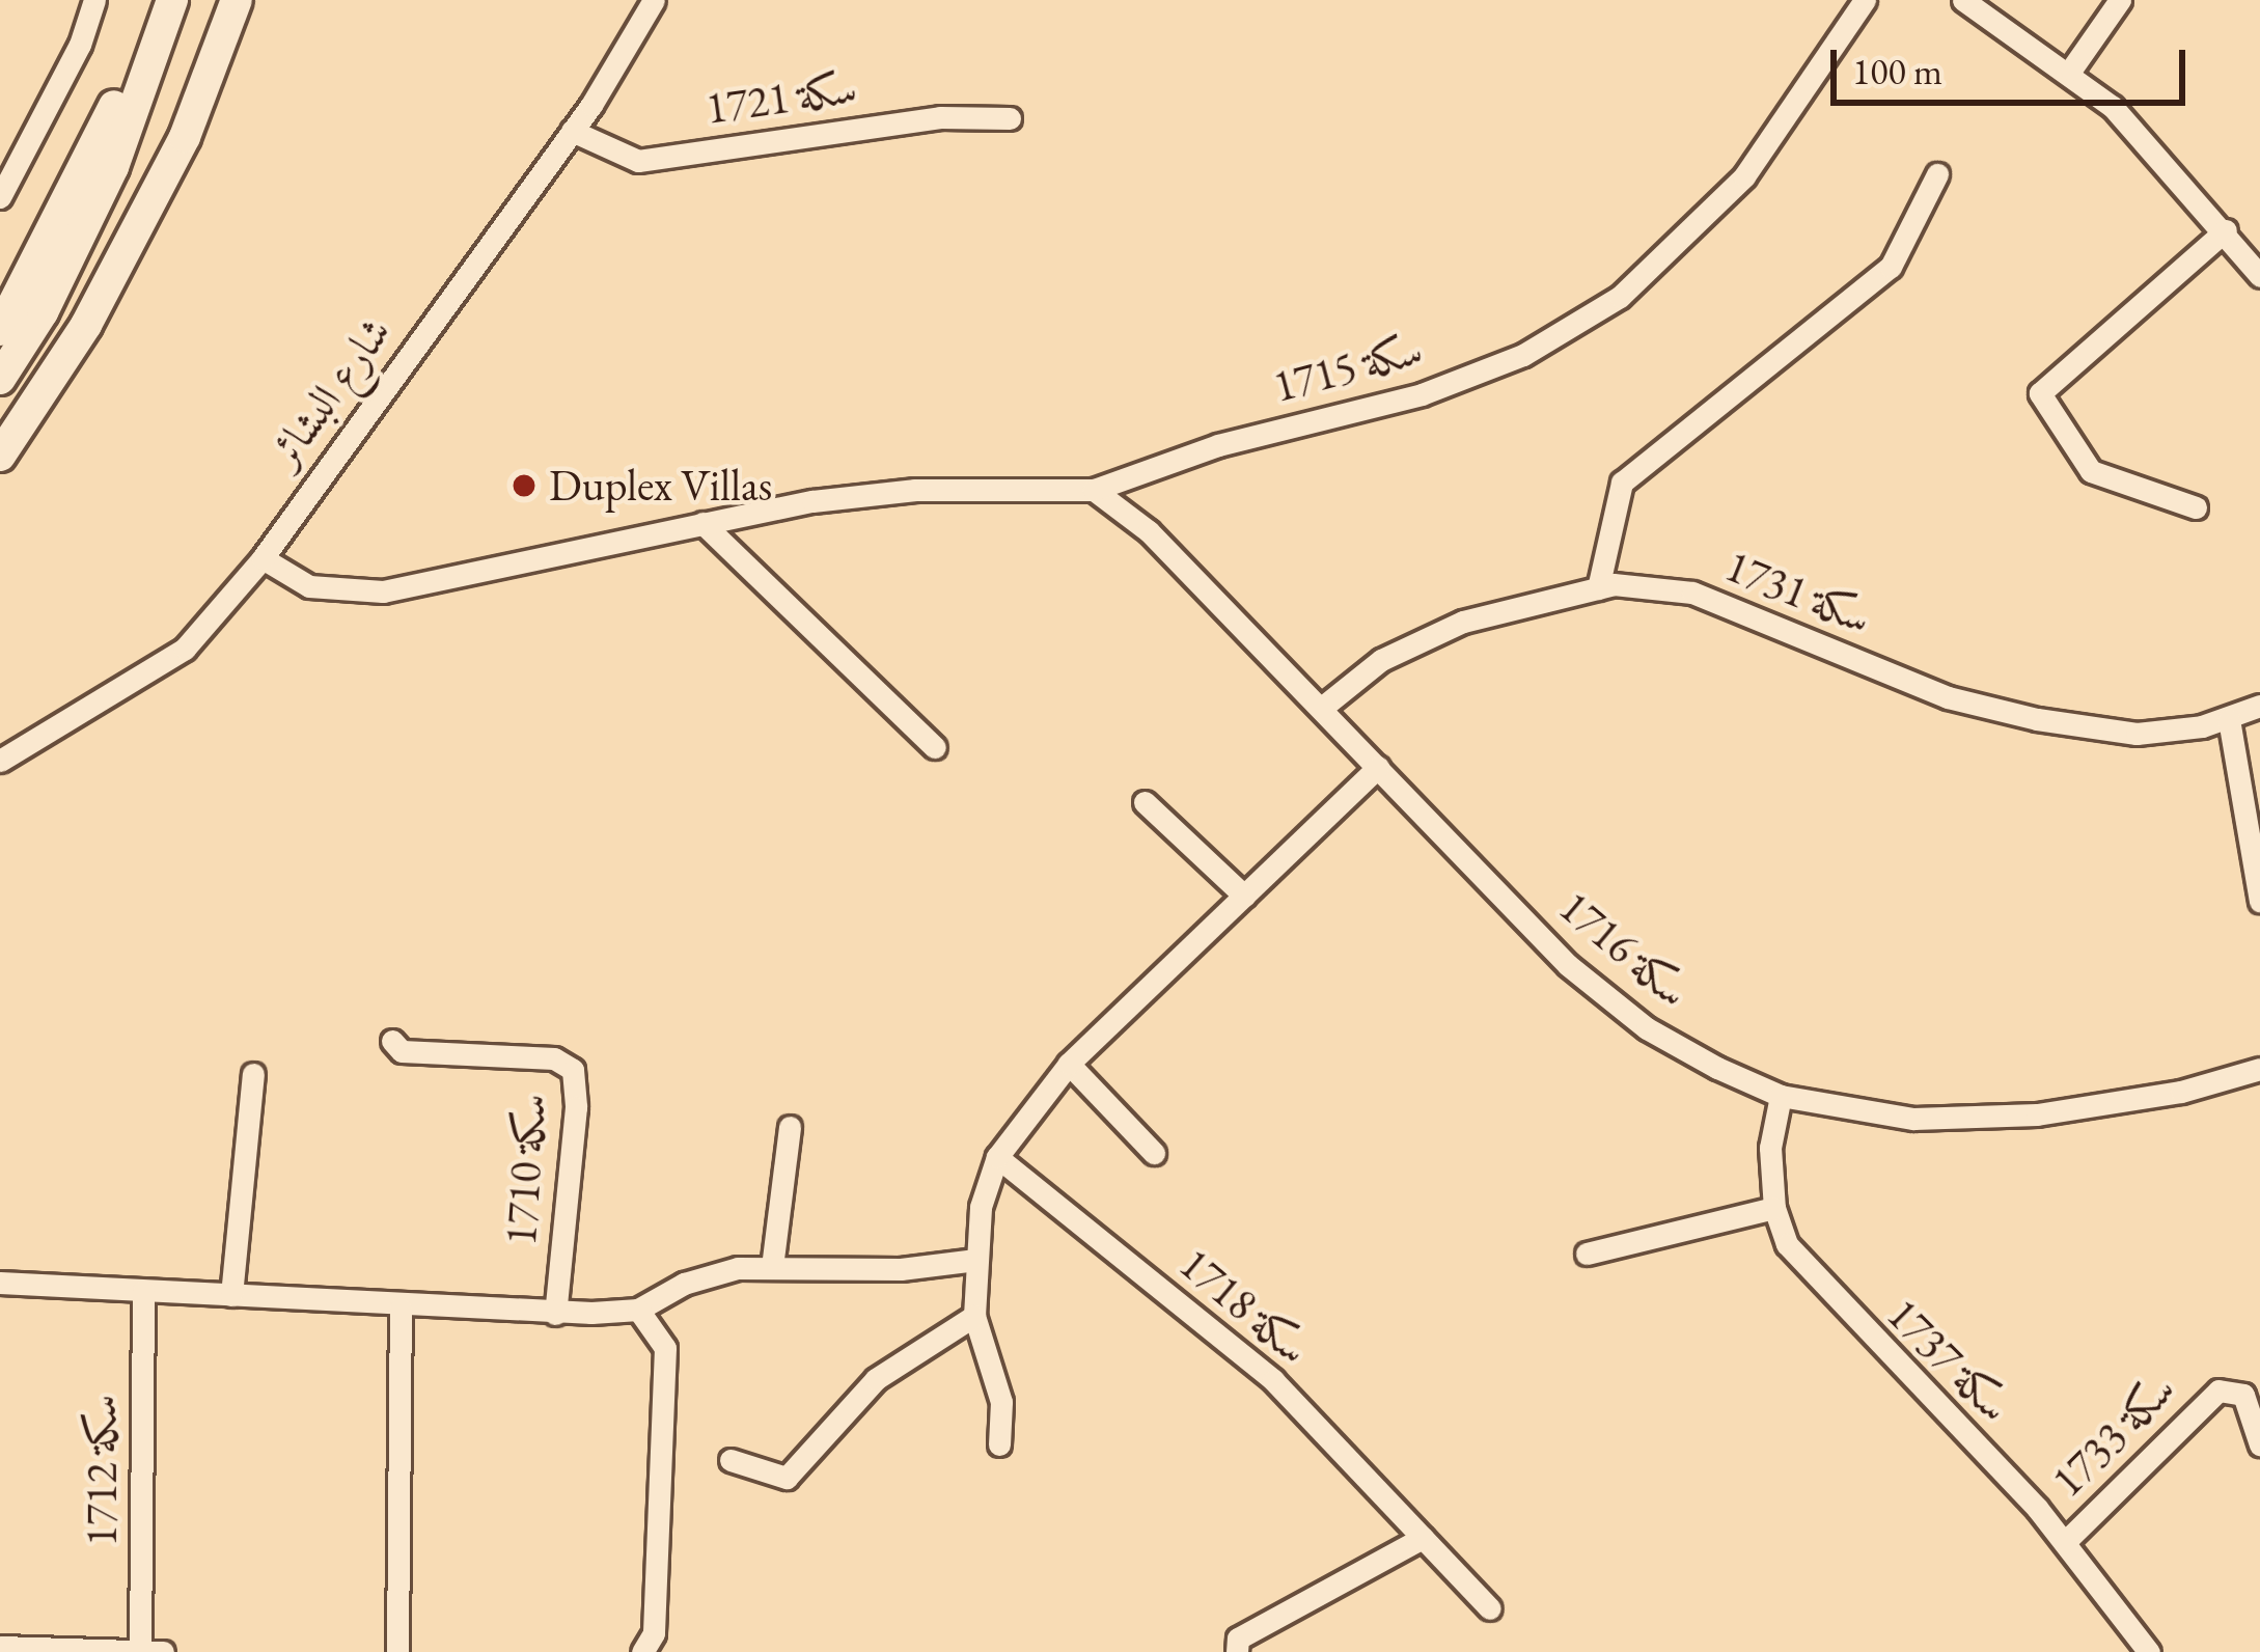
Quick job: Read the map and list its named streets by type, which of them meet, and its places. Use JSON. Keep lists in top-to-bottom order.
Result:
{
  "streets": {
    "street": [
      "سكة 1721",
      "سكة 1715",
      "شارع البشائر",
      "سكة 1731",
      "سكة 1716",
      "سكة 1710",
      "سكة 1718",
      "سكة 1737",
      "سكة 1733",
      "سكة 1712"
    ]
  },
  "crossings": [
    ["سكة 1721", "شارع البشائر"],
    ["سكة 1715", "شارع البشائر"],
    ["سكة 1715", "سكة 1716"],
    ["سكة 1731", "سكة 1716"],
    ["سكة 1716", "سكة 1737"],
    ["سكة 1737", "سكة 1733"]
  ],
  "places": ["Duplex Villas"],
  "scale_bar": "100 m"
}
